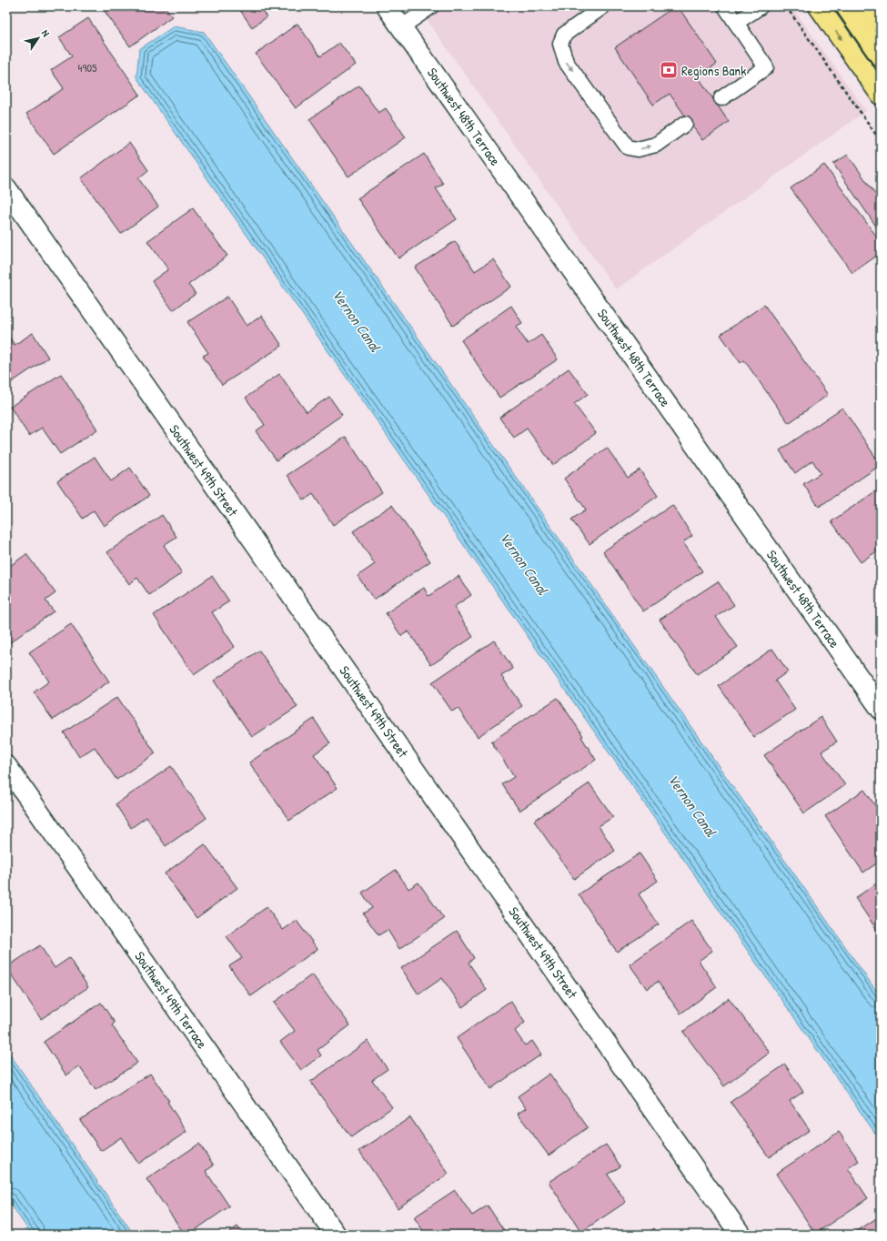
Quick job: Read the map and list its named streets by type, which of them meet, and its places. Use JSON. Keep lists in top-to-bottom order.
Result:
{
  "streets": {
    "street": ["Southwest 48th Terrace", "Southwest 49th Street", "Southwest 49th Terrace"]
  },
  "water": ["Vernon Canal"],
  "places": {
    "bank": ["Regions Bank"]
  },
  "house_numbers": ["4905"],
  "north": "top right"
}
